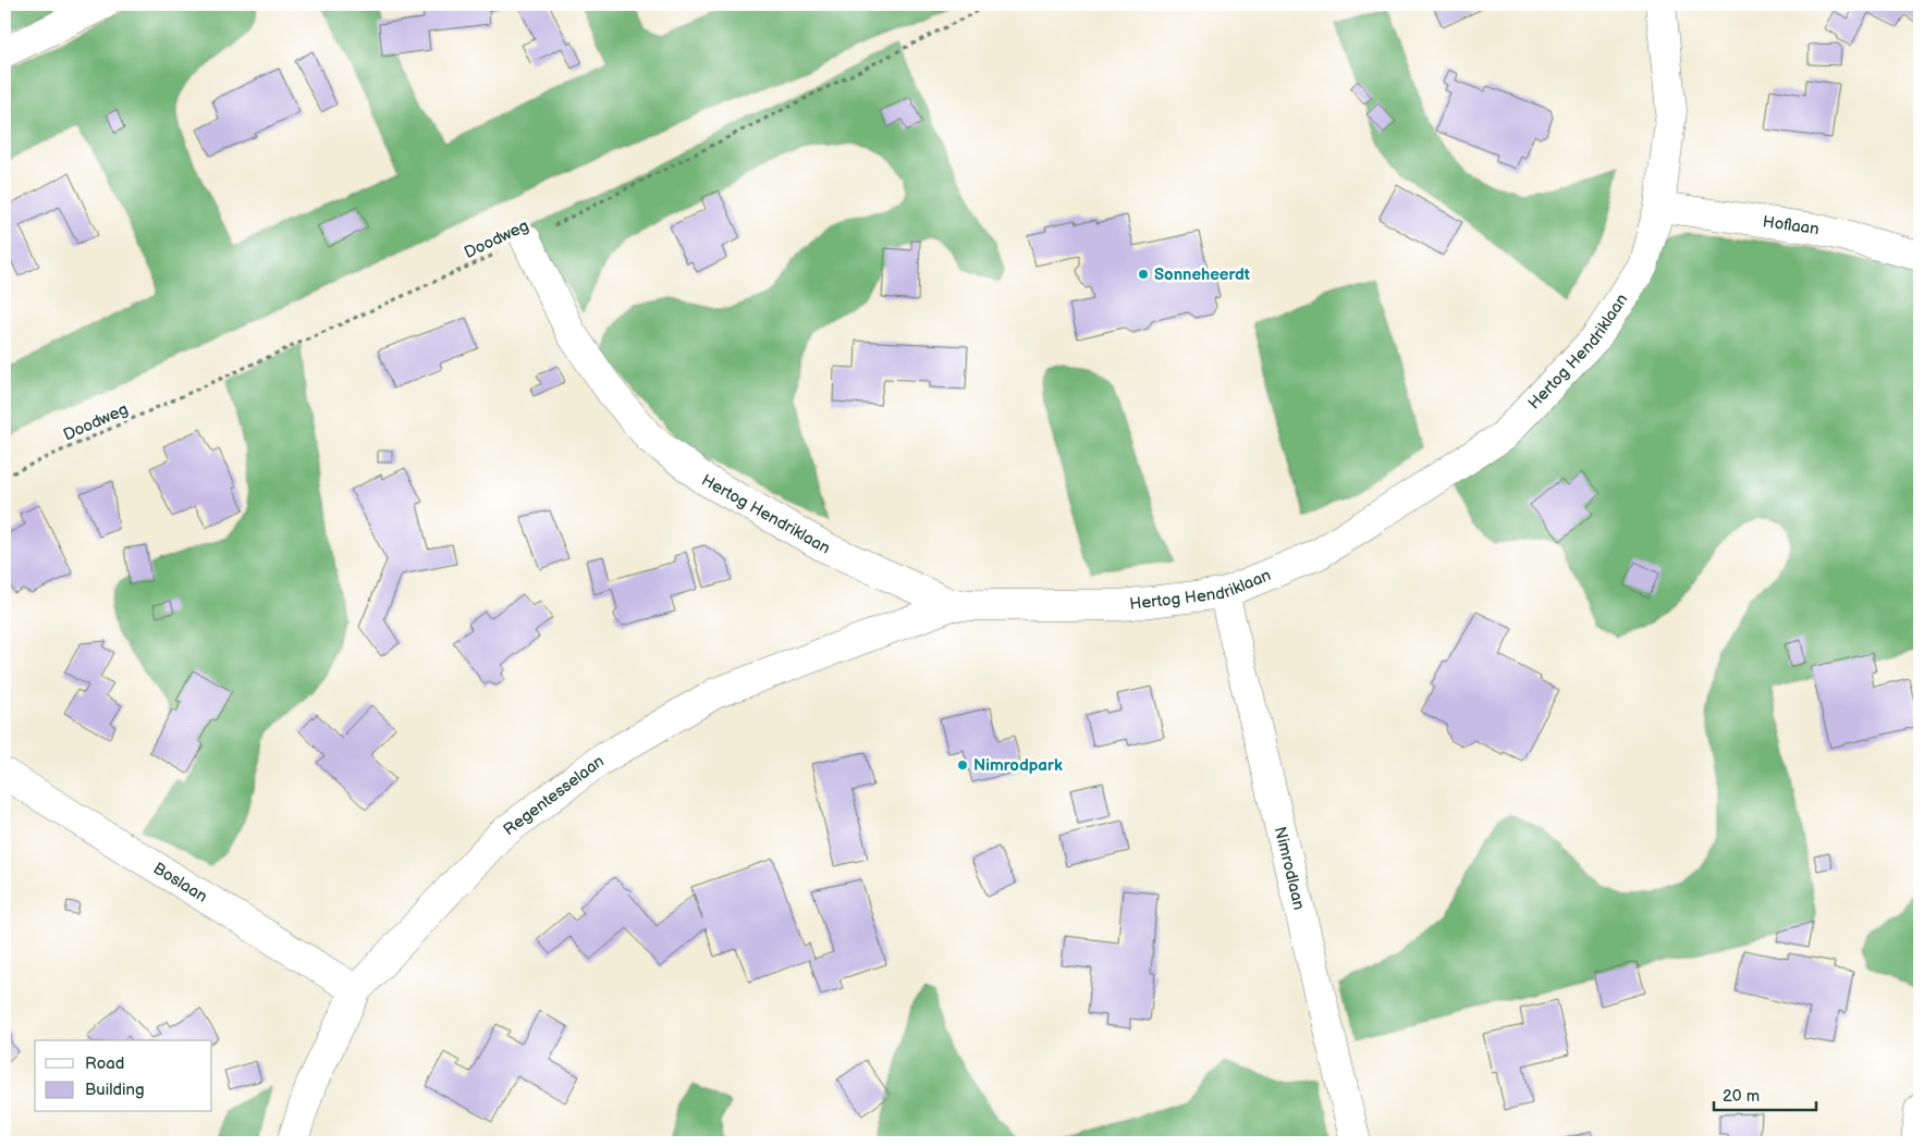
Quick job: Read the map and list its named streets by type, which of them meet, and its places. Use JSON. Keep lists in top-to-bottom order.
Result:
{
  "streets": {
    "street": [
      "Hoflaan",
      "Hertog Hendriklaan",
      "Regentesselaan",
      "Nimrodlaan",
      "Boslaan"
    ],
    "path": ["Doodweg"]
  },
  "crossings": [
    ["Hoflaan", "Hertog Hendriklaan"],
    ["Doodweg", "Hertog Hendriklaan"],
    ["Hertog Hendriklaan", "Regentesselaan"],
    ["Hertog Hendriklaan", "Nimrodlaan"],
    ["Regentesselaan", "Boslaan"]
  ],
  "places": ["Sonneheerdt", "Nimrodpark"],
  "legend": ["Road", "Building"],
  "scale_bar": "20 m"
}
